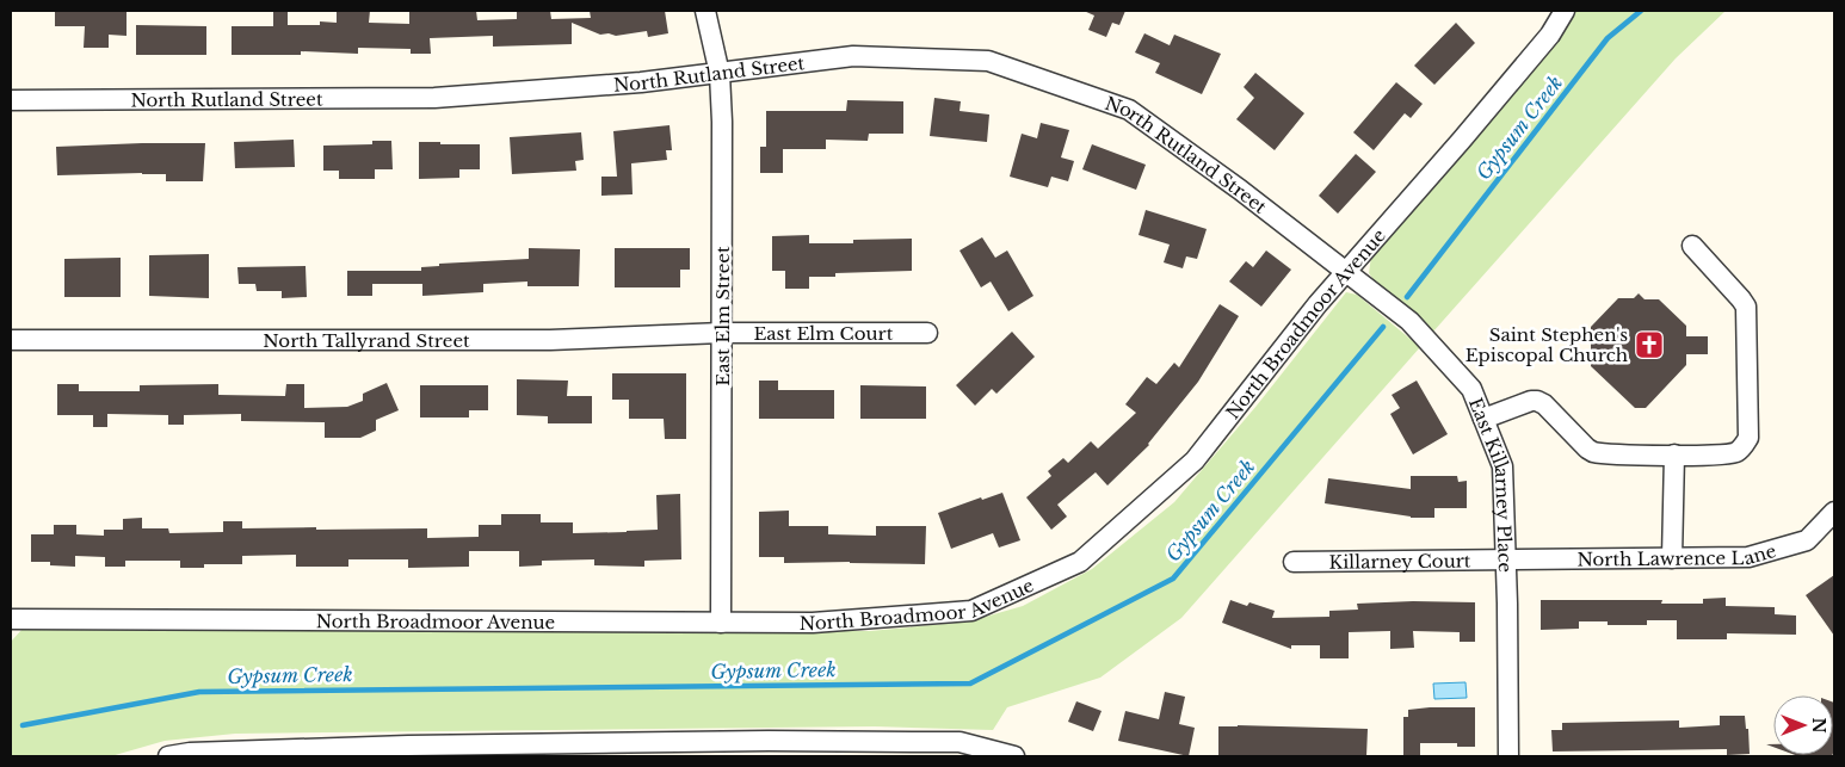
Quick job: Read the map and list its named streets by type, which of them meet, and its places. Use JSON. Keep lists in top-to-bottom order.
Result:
{
  "streets": {
    "street": [
      "North Rutland Street",
      "East Elm Street",
      "North Broadmoor Avenue",
      "East Elm Court",
      "North Tallyrand Street",
      "East Killarney Place",
      "North Lawrence Lane",
      "Killarney Court"
    ]
  },
  "crossings": [
    ["North Rutland Street", "East Elm Street"],
    ["North Rutland Street", "North Broadmoor Avenue"],
    ["North Rutland Street", "East Killarney Place"],
    ["East Elm Street", "North Broadmoor Avenue"],
    ["East Elm Street", "East Elm Court"],
    ["East Elm Street", "North Tallyrand Street"],
    ["North Broadmoor Avenue", "East Killarney Place"],
    ["East Elm Court", "North Tallyrand Street"],
    ["East Killarney Place", "North Lawrence Lane"],
    ["East Killarney Place", "Killarney Court"],
    ["North Lawrence Lane", "Killarney Court"]
  ],
  "water": ["Gypsum Creek"],
  "places": {
    "church": ["Saint Stephen's Episcopal Church"]
  },
  "north": "right"
}
